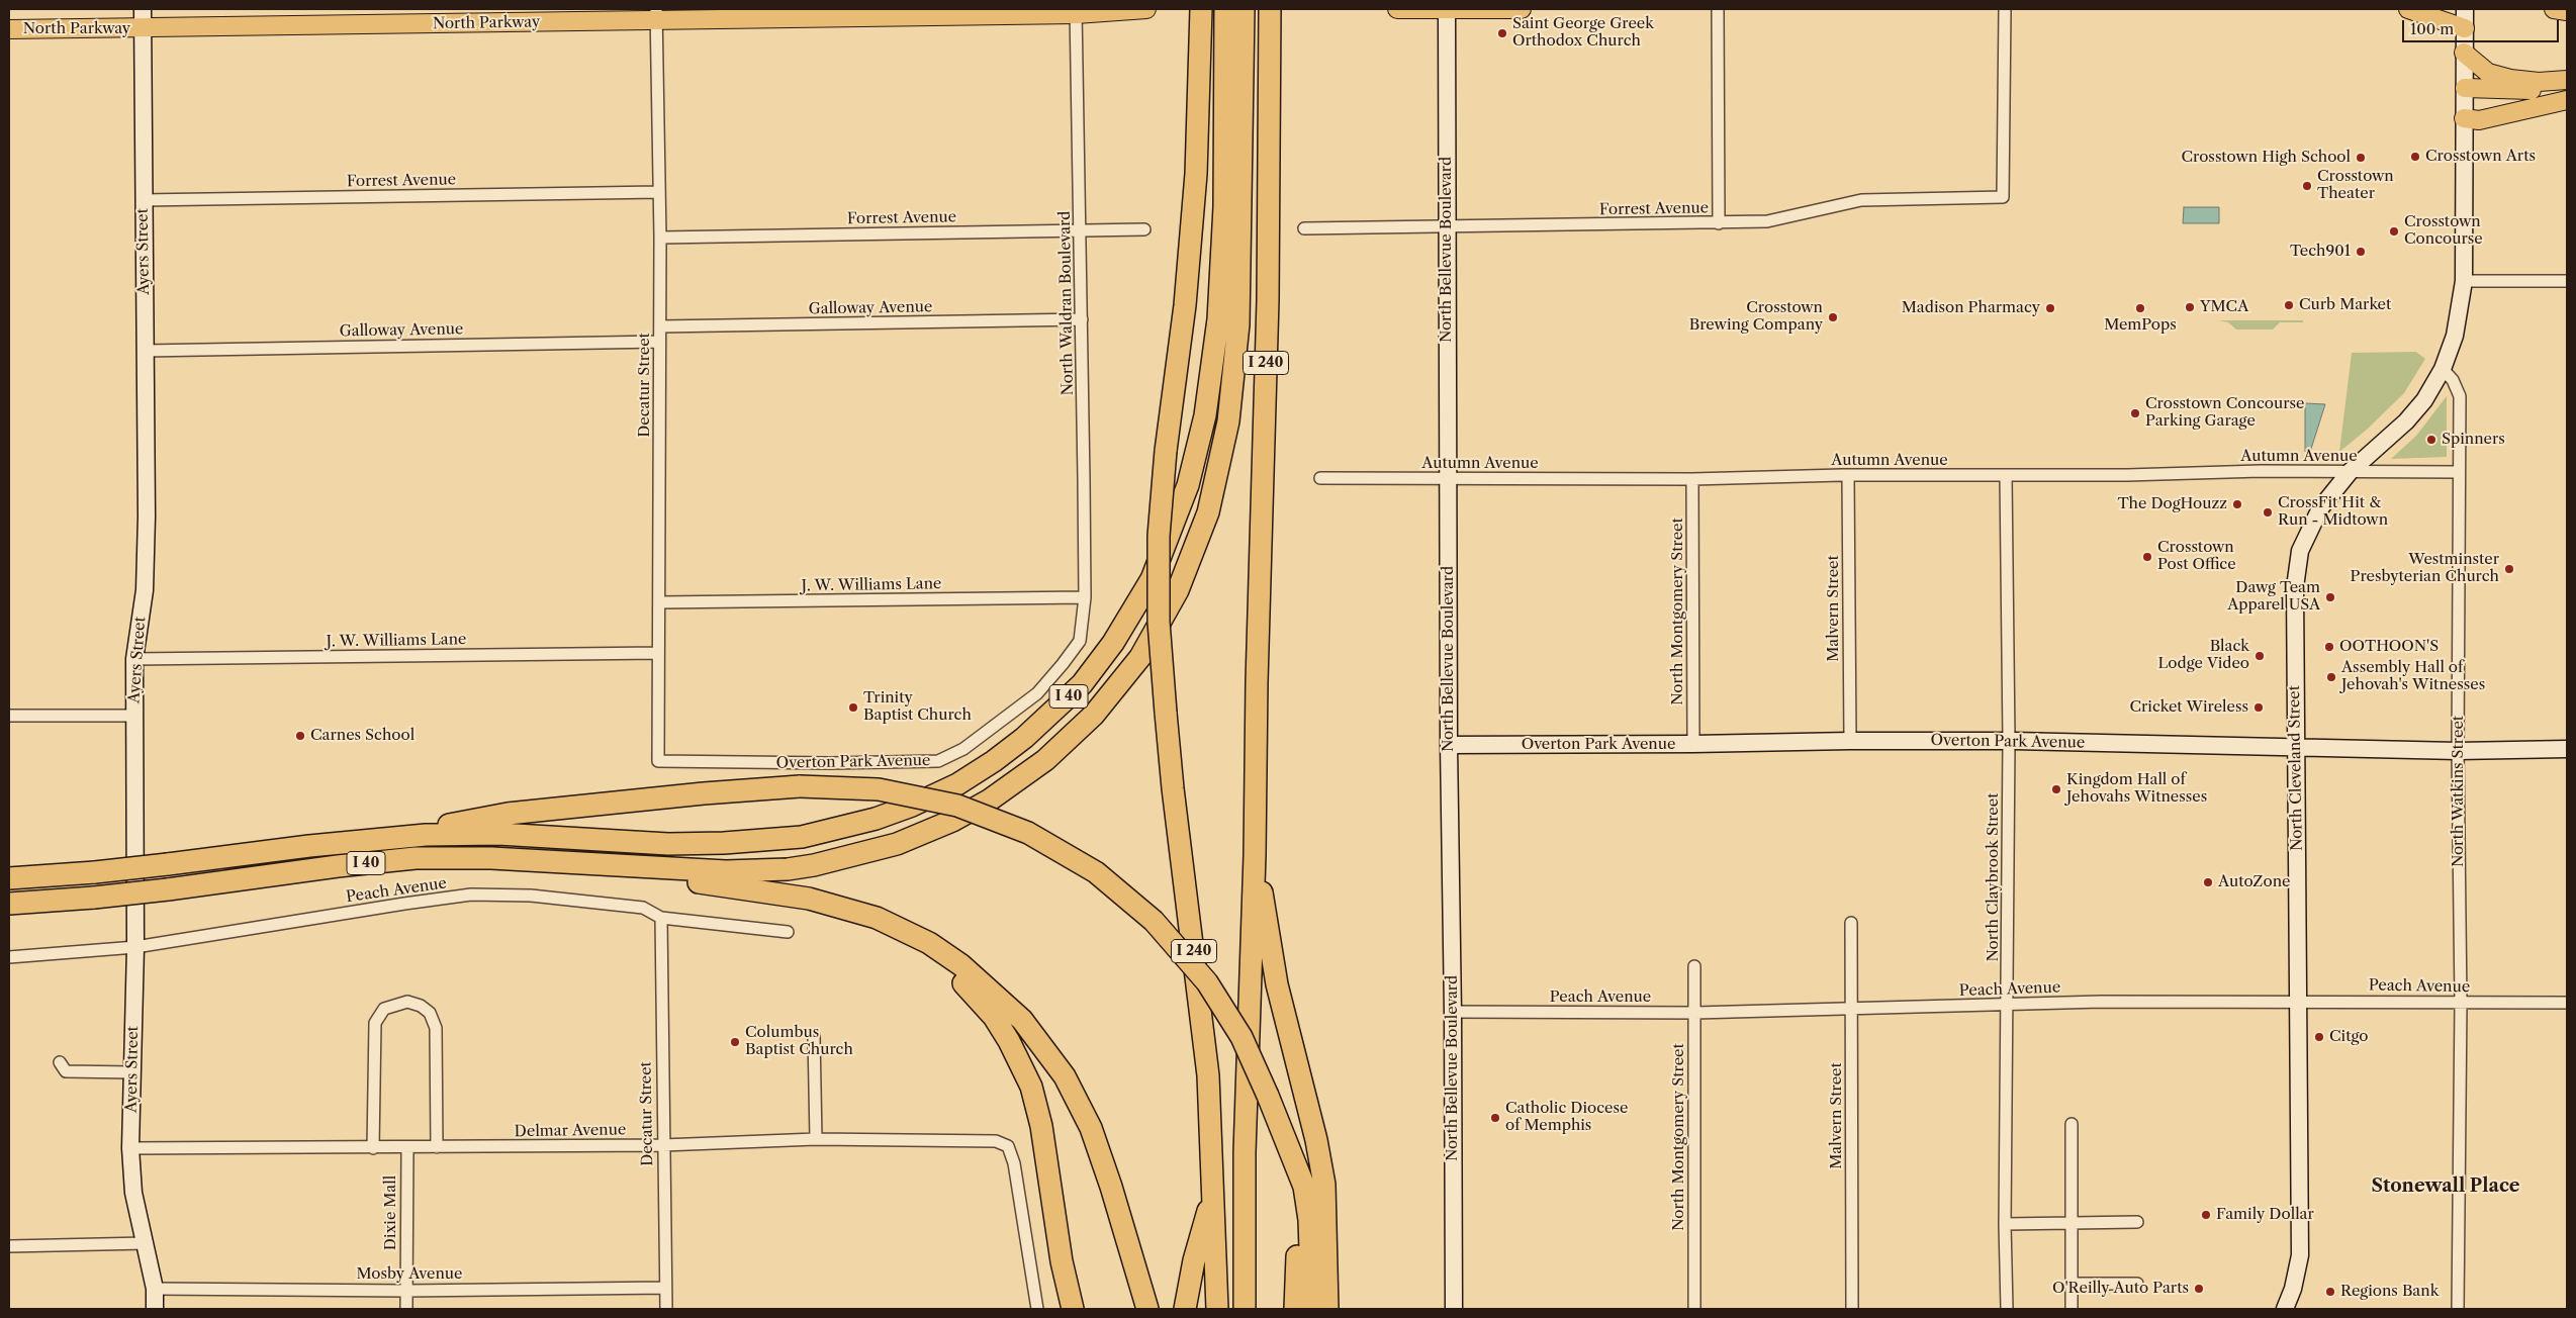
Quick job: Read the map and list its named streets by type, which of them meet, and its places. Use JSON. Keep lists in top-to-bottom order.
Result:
{
  "streets": {
    "highway": ["I 240", "I 40"],
    "main road": ["North Parkway"],
    "street": [
      "Forrest Avenue",
      "North Bellevue Boulevard",
      "Ayers Street",
      "North Waldran Boulevard",
      "Galloway Avenue",
      "Decatur Street",
      "Autumn Avenue",
      "J. W. Williams Lane",
      "Malvern Street",
      "North Montgomery Street",
      "Overton Park Avenue",
      "North Cleveland Street",
      "North Watkins Street",
      "North Claybrook Street",
      "Peach Avenue",
      "Delmar Avenue",
      "Dixie Mall",
      "Mosby Avenue"
    ]
  },
  "crossings": [
    ["North Parkway", "Ayers Street"],
    ["North Parkway", "North Waldran Boulevard"],
    ["North Parkway", "Decatur Street"],
    ["Forrest Avenue", "North Bellevue Boulevard"],
    ["Forrest Avenue", "Ayers Street"],
    ["Forrest Avenue", "North Waldran Boulevard"],
    ["Forrest Avenue", "Decatur Street"],
    ["North Bellevue Boulevard", "Autumn Avenue"],
    ["North Bellevue Boulevard", "Overton Park Avenue"],
    ["North Bellevue Boulevard", "Peach Avenue"],
    ["Ayers Street", "Galloway Avenue"],
    ["Ayers Street", "J. W. Williams Lane"],
    ["Ayers Street", "Peach Avenue"],
    ["Ayers Street", "Delmar Avenue"],
    ["Ayers Street", "Mosby Avenue"],
    ["North Waldran Boulevard", "Galloway Avenue"],
    ["North Waldran Boulevard", "J. W. Williams Lane"],
    ["North Waldran Boulevard", "Overton Park Avenue"],
    ["Galloway Avenue", "Decatur Street"],
    ["Decatur Street", "J. W. Williams Lane"],
    ["Decatur Street", "Overton Park Avenue"],
    ["Decatur Street", "Peach Avenue"],
    ["Decatur Street", "Delmar Avenue"],
    ["Decatur Street", "Mosby Avenue"],
    ["Autumn Avenue", "Malvern Street"],
    ["Autumn Avenue", "North Montgomery Street"],
    ["Autumn Avenue", "North Cleveland Street"],
    ["Autumn Avenue", "North Watkins Street"],
    ["Autumn Avenue", "North Claybrook Street"],
    ["J. W. Williams Lane", "Overton Park Avenue"],
    ["Malvern Street", "Overton Park Avenue"],
    ["Malvern Street", "Peach Avenue"],
    ["North Montgomery Street", "Overton Park Avenue"],
    ["North Montgomery Street", "Peach Avenue"],
    ["Overton Park Avenue", "North Cleveland Street"],
    ["Overton Park Avenue", "North Watkins Street"],
    ["Overton Park Avenue", "North Claybrook Street"],
    ["North Cleveland Street", "North Watkins Street"],
    ["North Cleveland Street", "Peach Avenue"],
    ["North Watkins Street", "Peach Avenue"],
    ["North Claybrook Street", "Peach Avenue"],
    ["Delmar Avenue", "Dixie Mall"],
    ["Dixie Mall", "Mosby Avenue"]
  ],
  "districts": ["Stonewall Place"],
  "places": [
    "Saint George Greek Orthodox Church",
    "Crosstown Arts",
    "Crosstown High School",
    "Crosstown Theater",
    "Crosstown Concourse",
    "Tech901",
    "Curb Market",
    "YMCA",
    "Madison Pharmacy",
    "MemPops",
    "Crosstown Brewing Company",
    "Crosstown Concourse Parking Garage",
    "Spinners",
    "The DogHouzz",
    "CrossFit Hit & Run - Midtown",
    "Crosstown Post Office",
    "Westminster Presbyterian Church",
    "Dawg Team Apparel USA",
    "OOTHOON'S",
    "Black Lodge Video",
    "Assembly Hall of Jehovah's Witnesses",
    "Trinity Baptist Church",
    "Cricket Wireless",
    "Carnes School",
    "Kingdom Hall of Jehovahs Witnesses",
    "AutoZone",
    "Citgo",
    "Columbus Baptist Church",
    "Catholic Diocese of Memphis",
    "Family Dollar",
    "O'Reilly Auto Parts",
    "Regions Bank"
  ],
  "scale_bar": "100 m"
}
